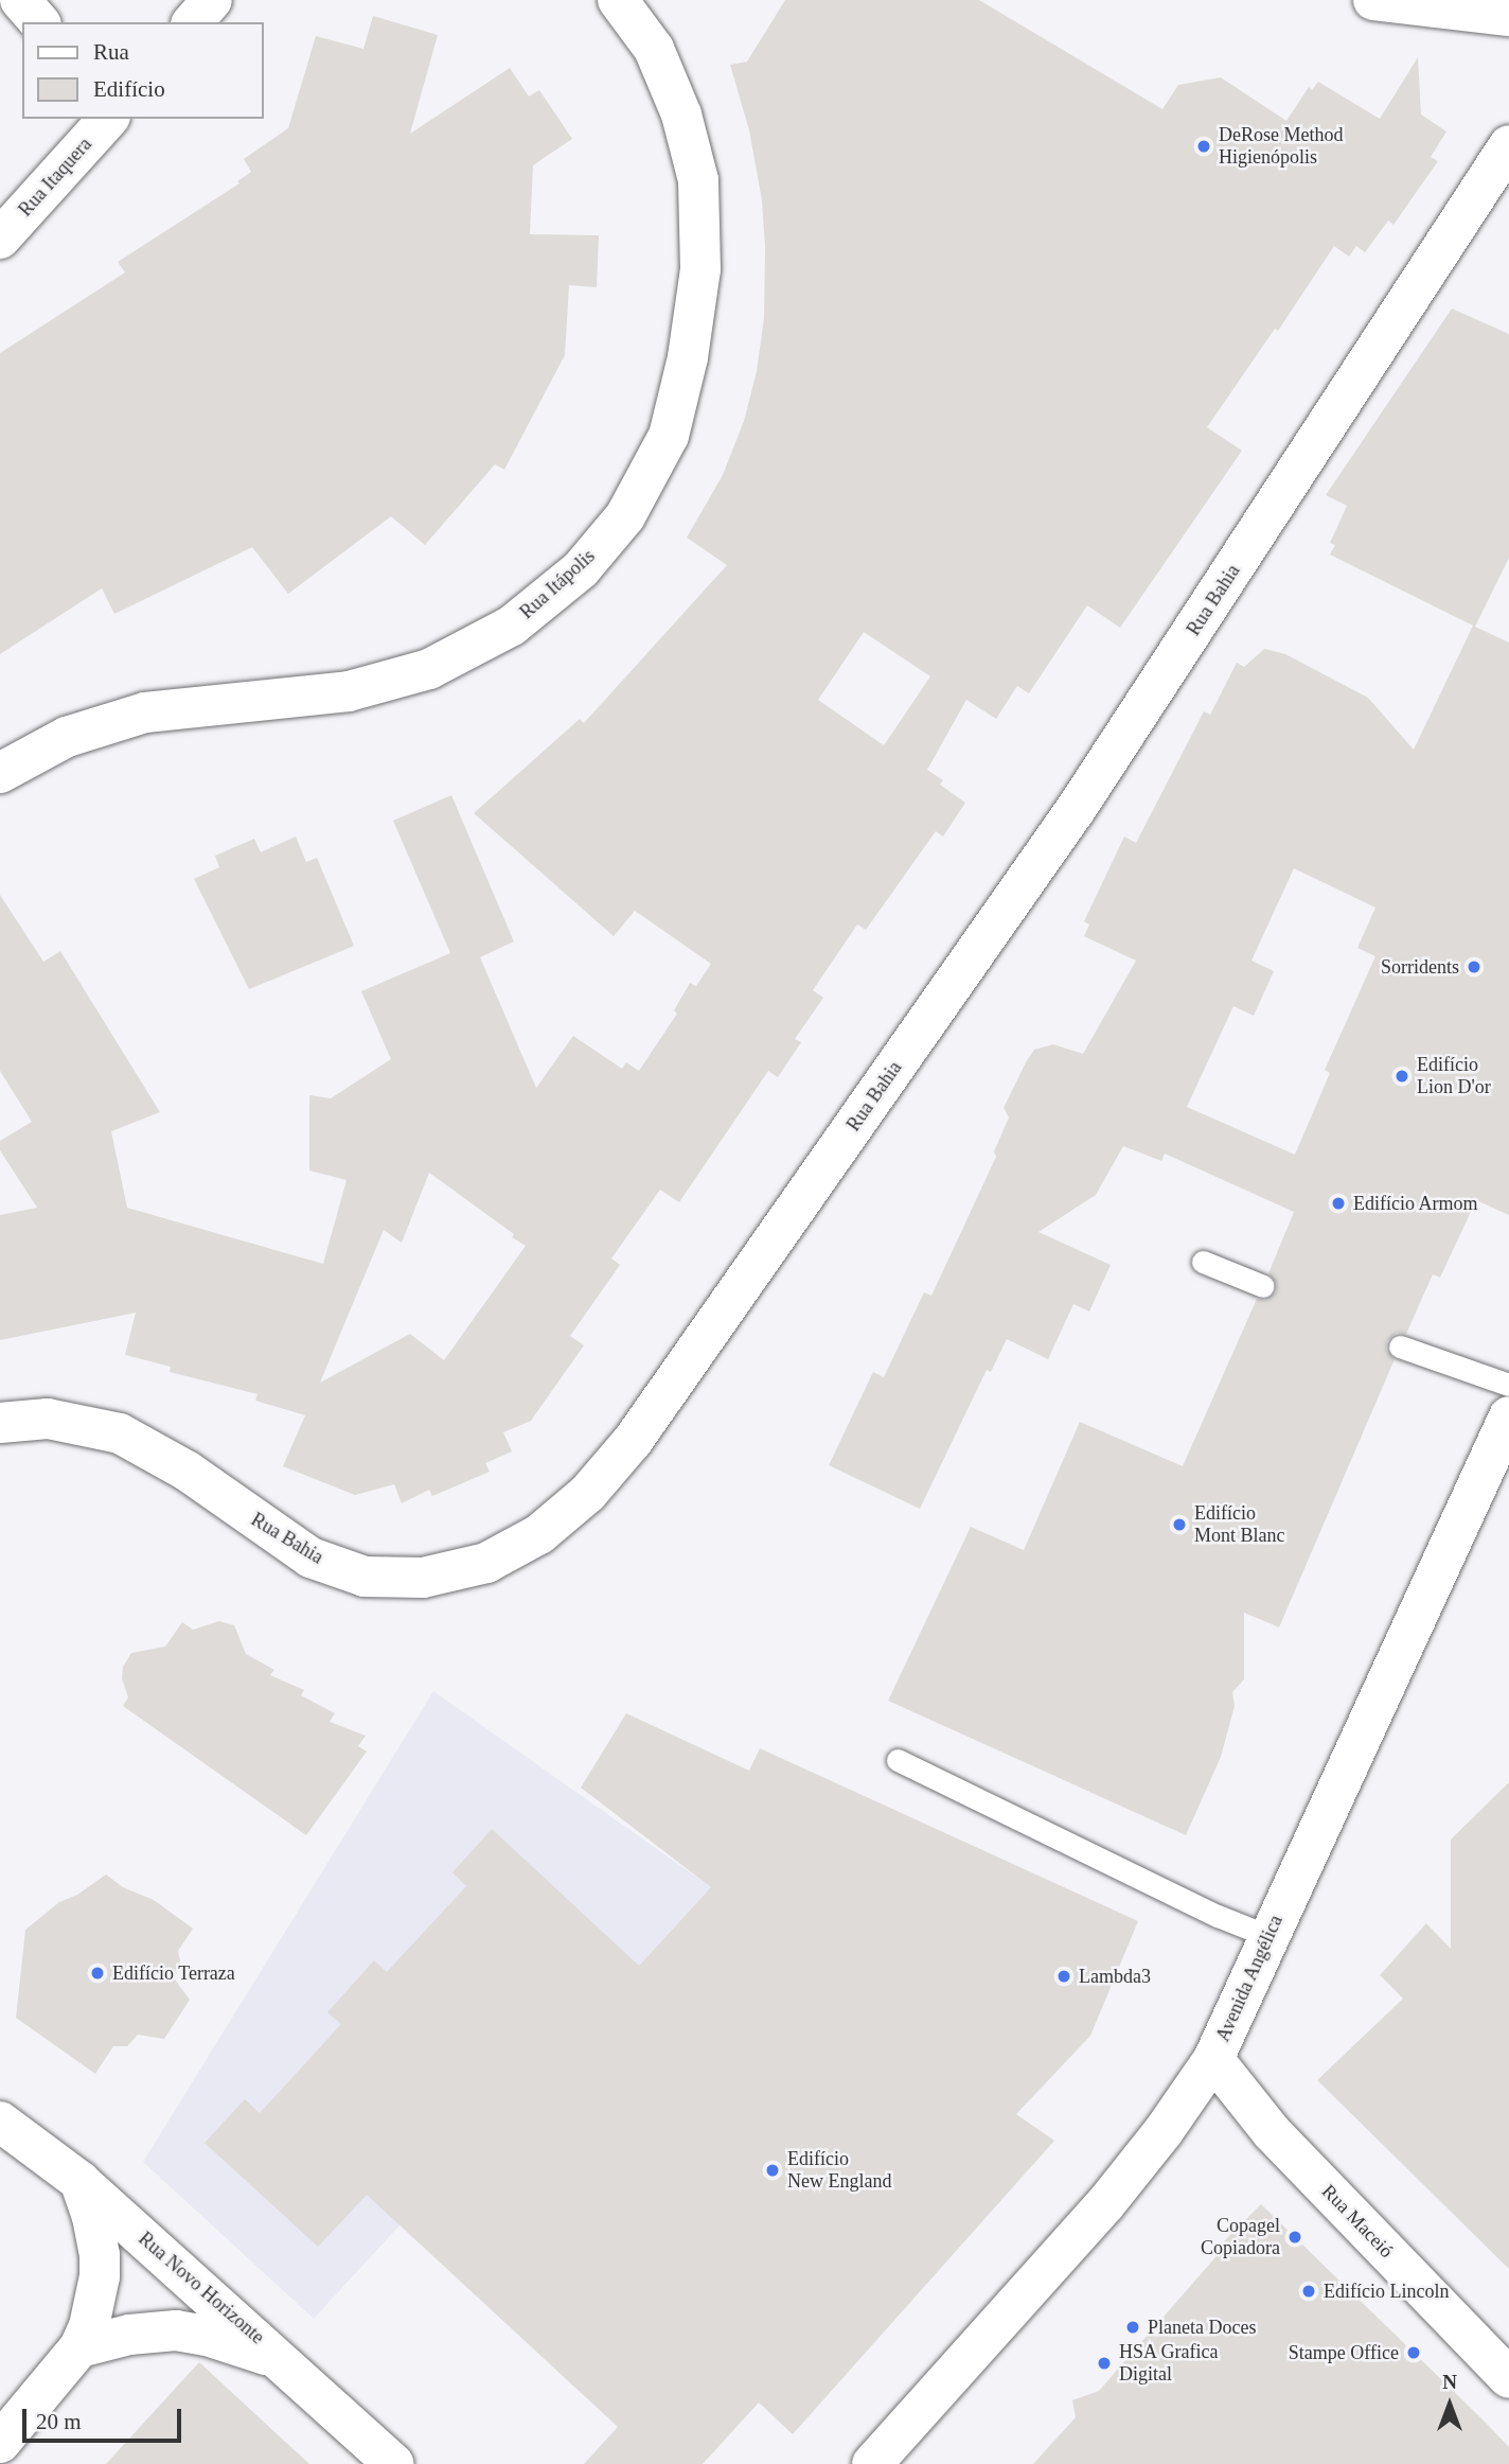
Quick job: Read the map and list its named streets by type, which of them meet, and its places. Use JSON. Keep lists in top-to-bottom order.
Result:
{
  "streets": {
    "street": [
      "Rua Itaquera",
      "Rua Itápolis",
      "Rua Bahia",
      "Avenida Angélica",
      "Rua Maceió",
      "Rua Novo Horizonte"
    ]
  },
  "crossings": [
    ["Avenida Angélica", "Rua Maceió"]
  ],
  "places": [
    "DeRose Method Higienópolis",
    "Sorridents",
    "Edifício Lion D'or",
    "Edifício Armom",
    "Edifício Mont Blanc",
    "Edifício Terraza",
    "Lambda3",
    "Edifício New England",
    "Copagel Copiadora",
    "Edifício Lincoln",
    "Planeta Doces",
    "Stampe Office",
    "HSA Grafica Digital"
  ],
  "legend": ["Rua", "Edifício"],
  "scale_bar": "20 m",
  "north": "top"
}
